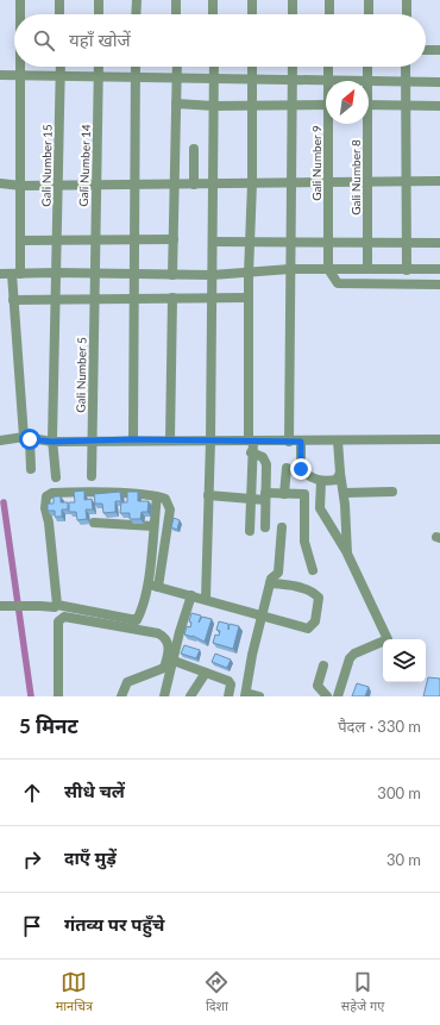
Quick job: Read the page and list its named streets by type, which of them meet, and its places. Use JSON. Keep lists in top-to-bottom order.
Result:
{
  "streets": {
    "street": [
      "Gali Number 9",
      "Gali Number 15",
      "Gali Number 14",
      "Gali Number 8",
      "Gali Number 5"
    ]
  },
  "crossings": [
    ["Gali Number 14", "Gali Number 5"]
  ],
  "north": "top right",
  "page": {
    "search": "यहाँ खोजें",
    "heading": ["5 मिनट", "पैदल · 330 m"],
    "list": [
      ["सीधे चलें", "300 m"],
      ["दाएँ मुड़ें", "30 m"],
      "गंतव्य पर पहुँचे"
    ],
    "nav": ["मानचित्र", "दिशा", "सहेजे गए"]
  }
}
